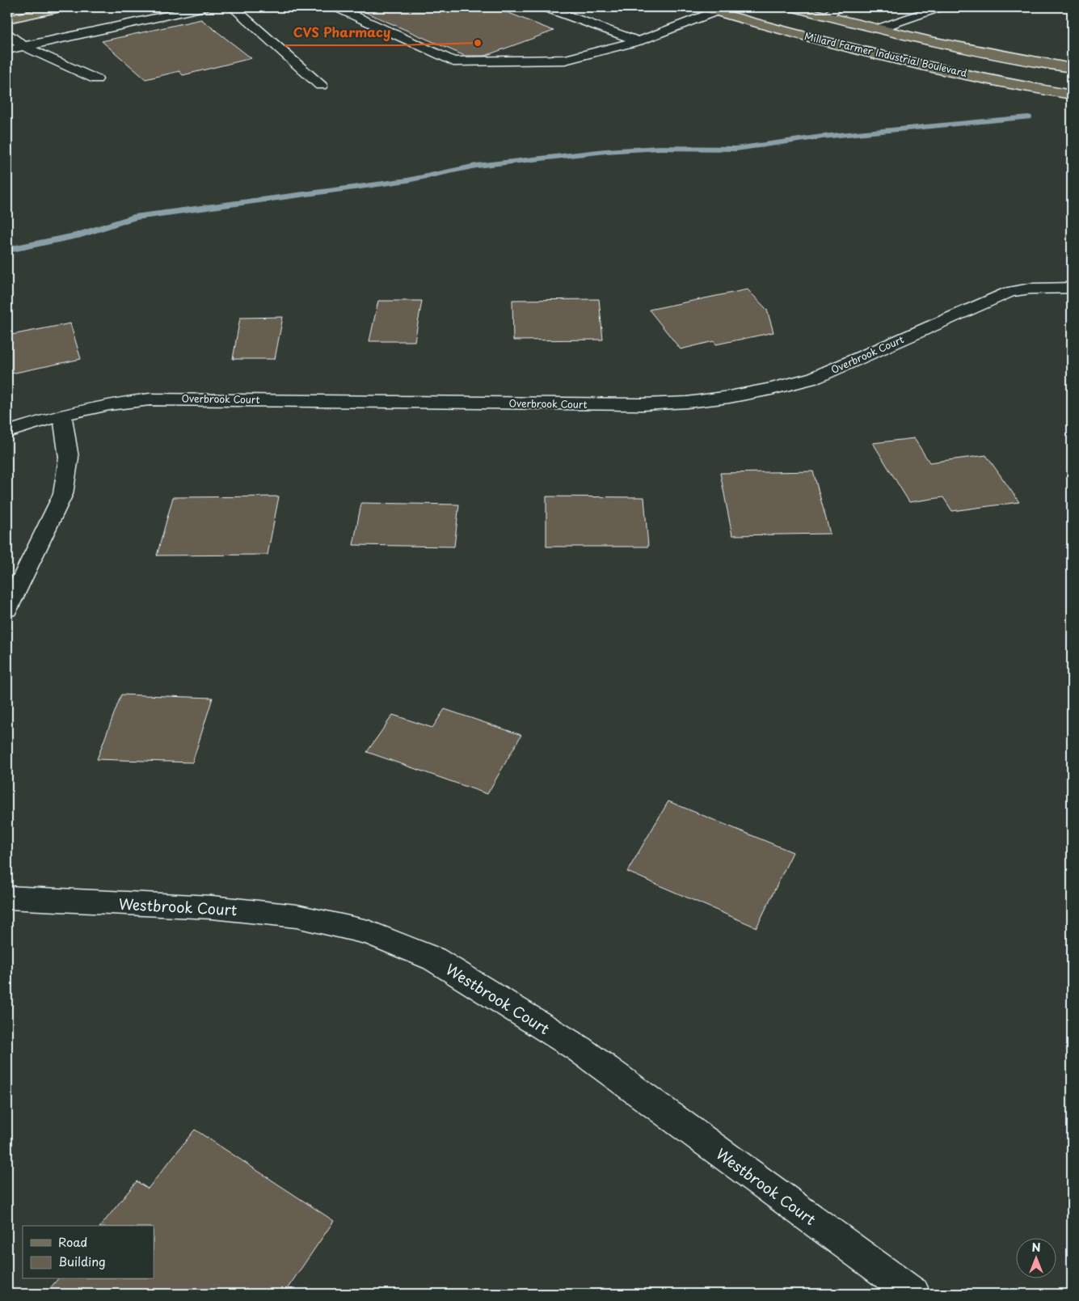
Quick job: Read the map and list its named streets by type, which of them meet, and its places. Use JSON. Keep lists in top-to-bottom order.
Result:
{
  "streets": {
    "main road": ["Millard Farmer Industrial Boulevard"],
    "street": ["Overbrook Court", "Westbrook Court"]
  },
  "places": ["CVS Pharmacy"],
  "legend": ["Road", "Building"],
  "north": "top"
}
